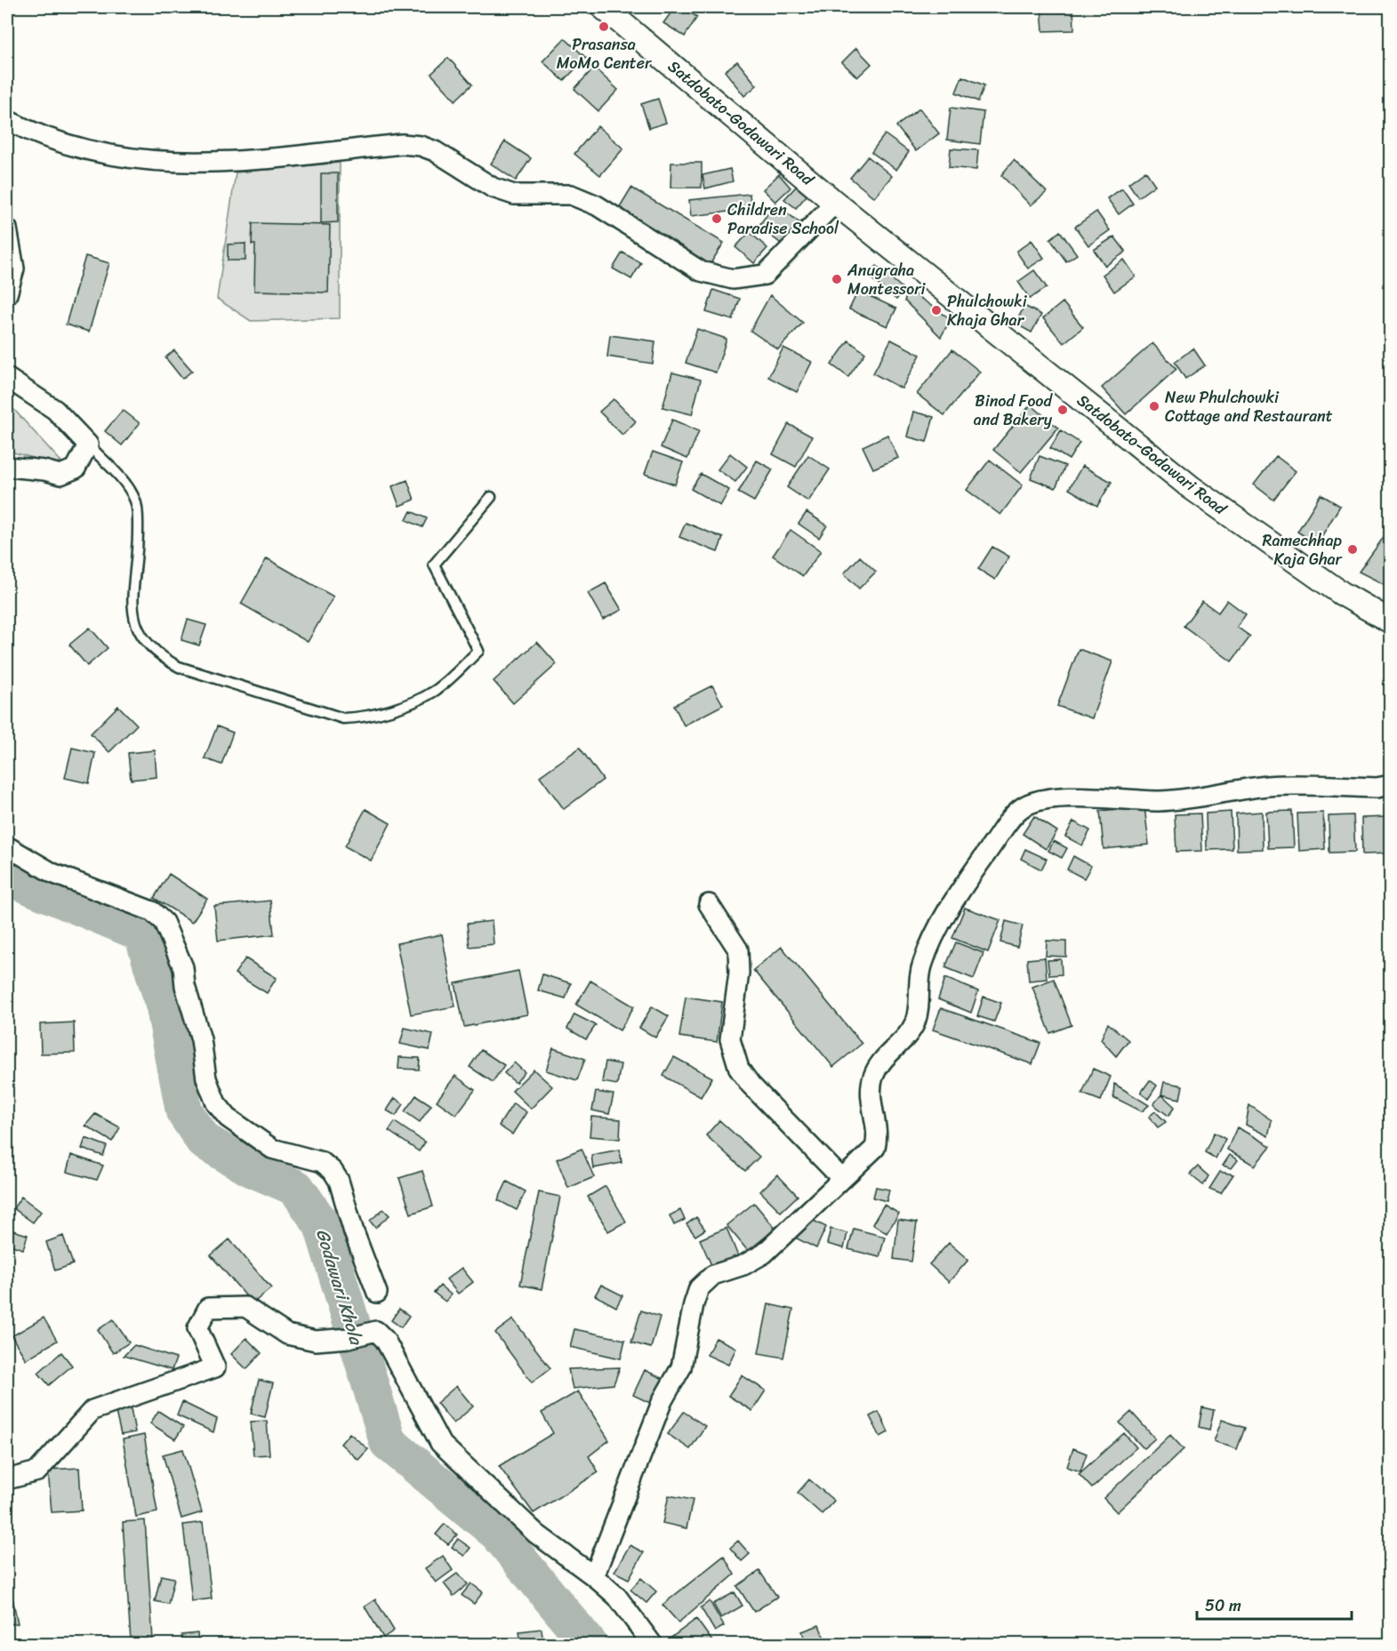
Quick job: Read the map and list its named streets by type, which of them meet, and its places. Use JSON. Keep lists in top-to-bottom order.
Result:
{
  "streets": {
    "street": ["Satdobato-Godawari Road"]
  },
  "water": ["Godawari Khola"],
  "places": [
    "Prasansa MoMo Center",
    "Children Paradise School",
    "Anugraha Montessori",
    "Phulchowki Khaja Ghar",
    "New Phulchowki Cottage and Restaurant",
    "Binod Food and Bakery",
    "Ramechhap Kaja Ghar"
  ],
  "scale_bar": "50 m"
}
